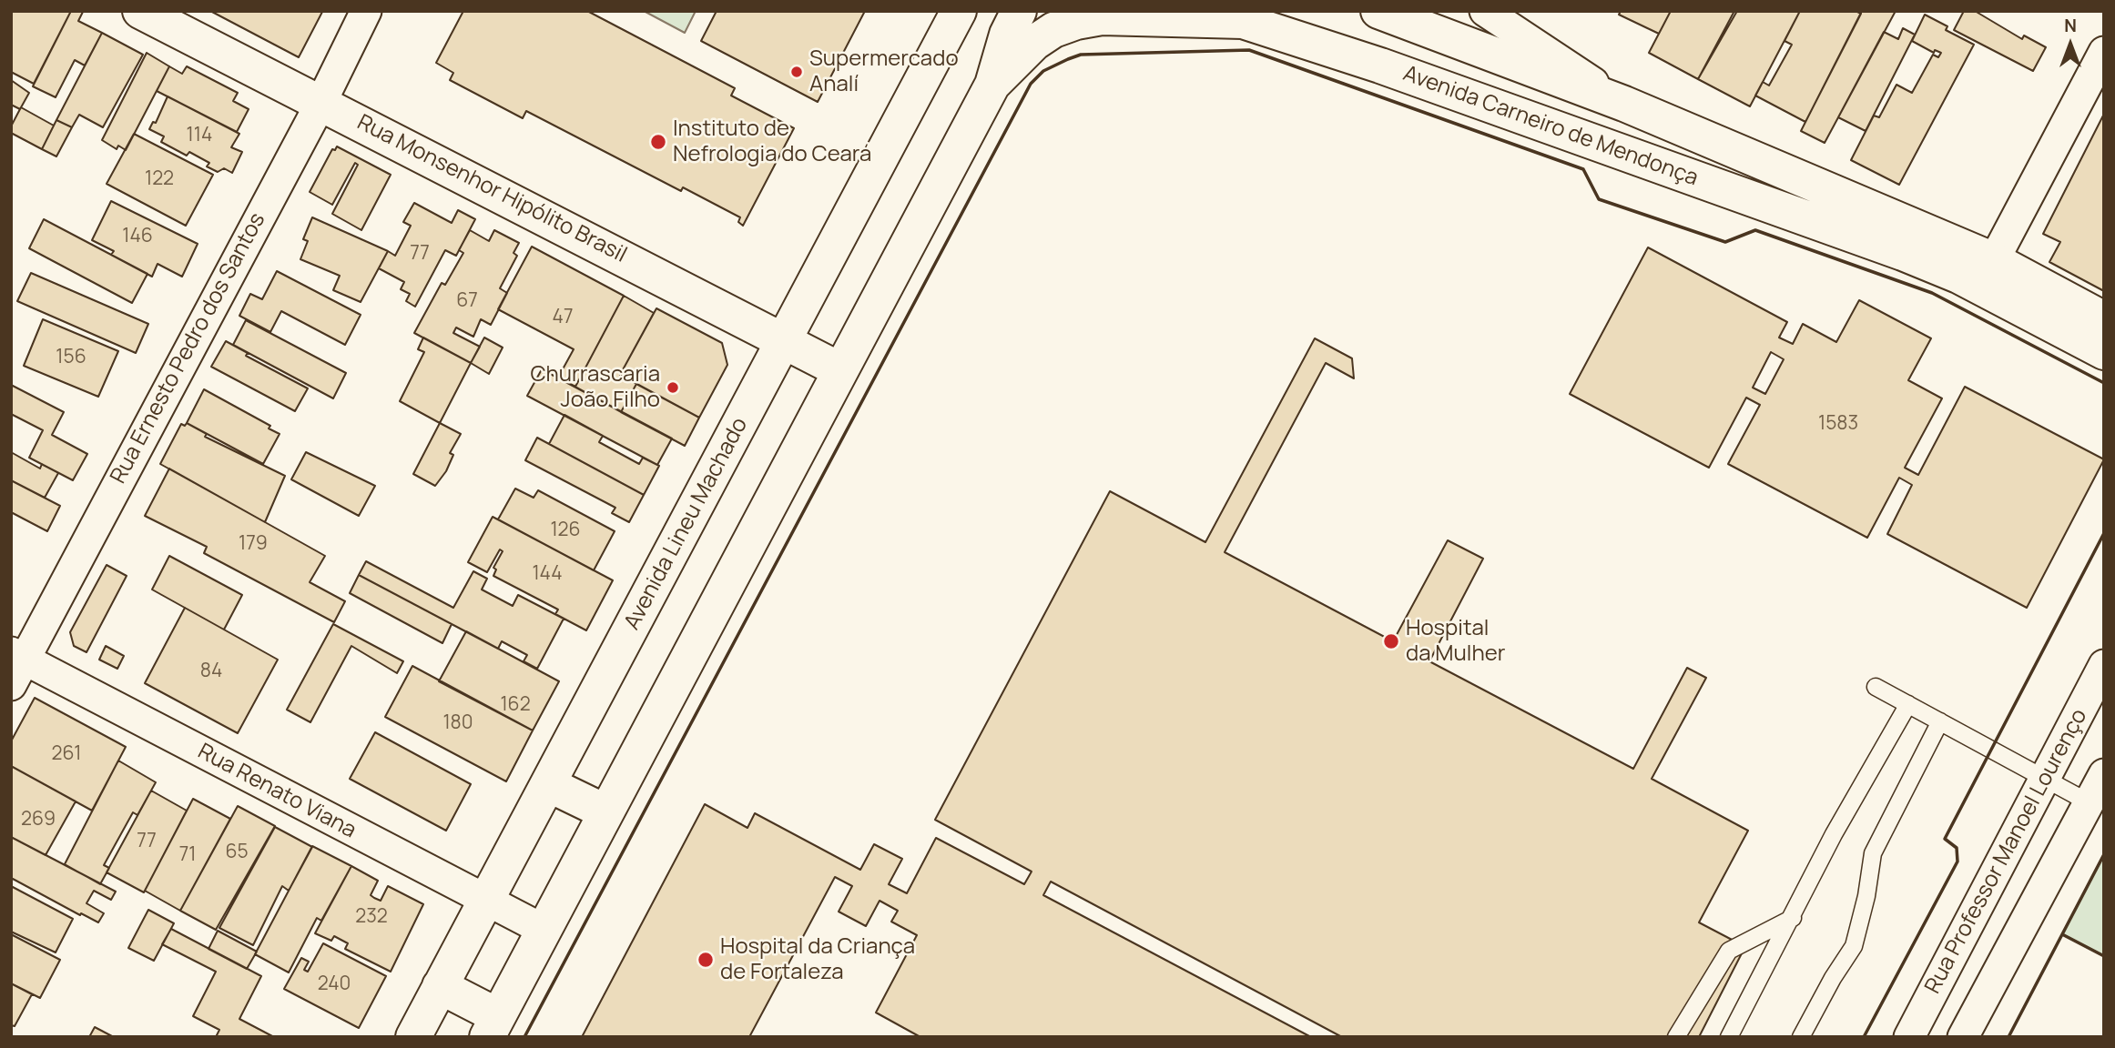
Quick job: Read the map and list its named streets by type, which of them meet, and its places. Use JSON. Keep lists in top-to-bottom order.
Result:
{
  "streets": {
    "main road": ["Avenida Carneiro de Mendonça", "Rua Monsenhor Hipólito Brasil", "Avenida Lineu Machado"],
    "street": ["Rua Ernesto Pedro dos Santos", "Rua Renato Viana", "Rua Professor Manoel Lourenço"]
  },
  "crossings": [
    ["Rua Monsenhor Hipólito Brasil", "Rua Ernesto Pedro dos Santos"],
    ["Rua Monsenhor Hipólito Brasil", "Avenida Lineu Machado"],
    ["Rua Ernesto Pedro dos Santos", "Rua Renato Viana"],
    ["Avenida Lineu Machado", "Rua Renato Viana"]
  ],
  "places": [
    "Supermercado Analí",
    "Instituto de Nefrologia do Ceará",
    "Churrascaria João Filho",
    "Hospital da Mulher",
    "Hospital da Criança de Fortaleza"
  ],
  "house_numbers": [
    "114",
    "122",
    "146",
    "77",
    "67",
    "47",
    "156",
    "1583",
    "126",
    "179",
    "144",
    "84",
    "162",
    "180",
    "261",
    "269",
    "77",
    "65",
    "71",
    "232",
    "240"
  ],
  "north": "top"
}
